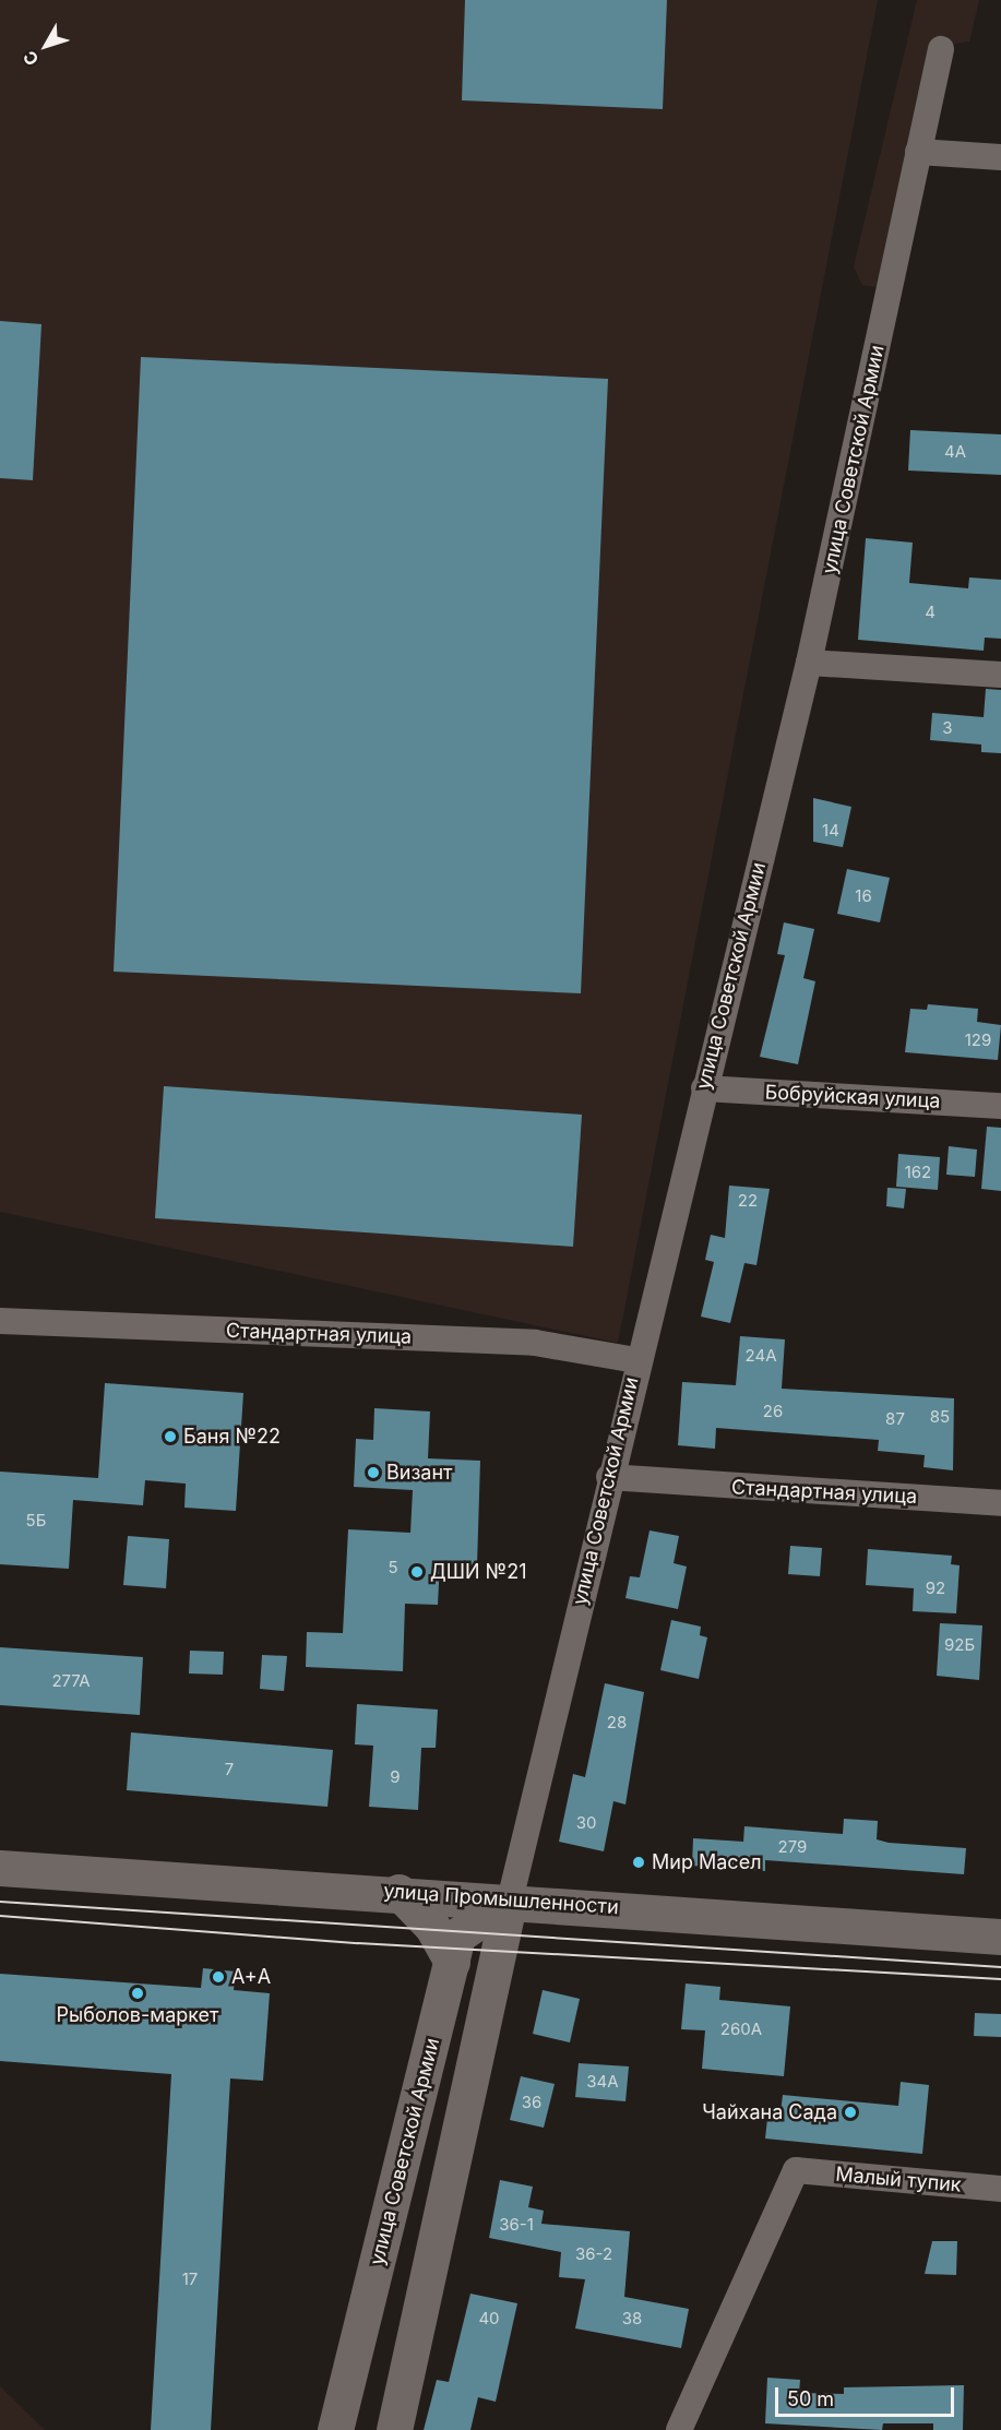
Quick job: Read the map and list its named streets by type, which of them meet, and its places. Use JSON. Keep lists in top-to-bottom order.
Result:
{
  "streets": {
    "main road": ["улица Советской Армии", "улица Промышленности"],
    "street": ["Бобруйская улица", "Стандартная улица", "Малый тупик"]
  },
  "crossings": [
    ["улица Советской Армии", "Бобруйская улица"],
    ["улица Советской Армии", "Стандартная улица"],
    ["улица Советской Армии", "улица Промышленности"]
  ],
  "places": [
    "Баня №22",
    "Визант",
    "ДШИ №21",
    "Мир Масел",
    "А+A",
    "Рыболов-маркет",
    "Чайхана Сада"
  ],
  "house_numbers": [
    "4А",
    "4",
    "3",
    "14",
    "16",
    "129",
    "162",
    "22",
    "24А",
    "26",
    "85",
    "87",
    "5Б",
    "5",
    "92",
    "92Б",
    "277А",
    "28",
    "7",
    "9",
    "30",
    "279",
    "260А",
    "34А",
    "36",
    "36-1",
    "36-2",
    "17",
    "40",
    "38"
  ],
  "scale_bar": "50 m",
  "north": "bottom left"
}
